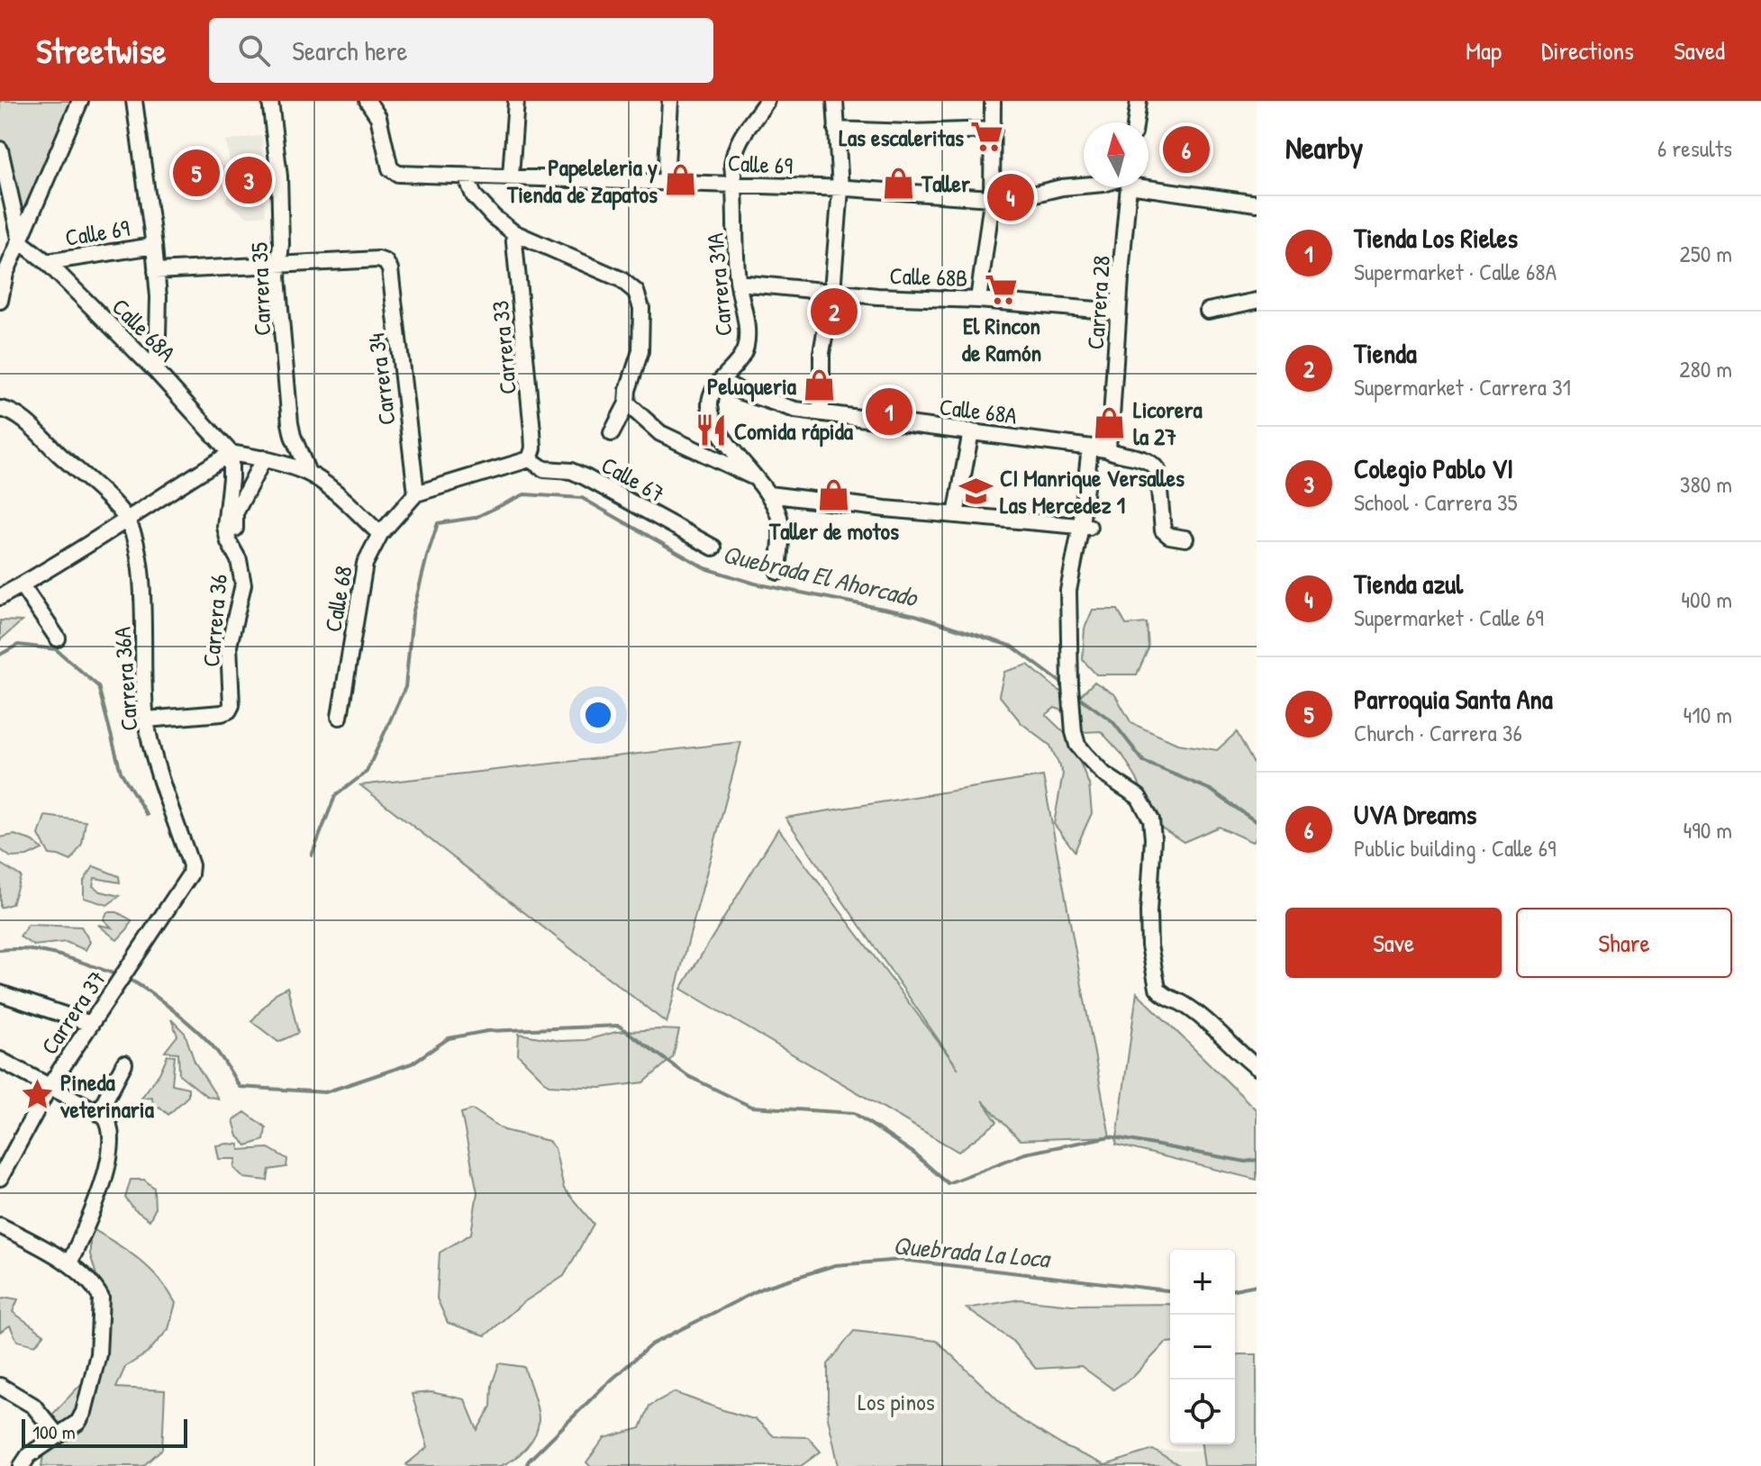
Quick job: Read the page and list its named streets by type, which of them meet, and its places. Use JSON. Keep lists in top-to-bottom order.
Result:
{
  "streets": {
    "street": [
      "Calle 69",
      "Calle 68B",
      "Carrera 31A",
      "Carrera 35",
      "Carrera 28",
      "Calle 68A",
      "Carrera 33",
      "Carrera 34",
      "Calle 67",
      "Calle 68",
      "Carrera 36",
      "Carrera 36A",
      "Carrera 37"
    ]
  },
  "crossings": [
    ["Calle 69", "Carrera 31A"],
    ["Calle 69", "Calle 68A"],
    ["Calle 68B", "Carrera 31A"],
    ["Calle 68B", "Carrera 28"],
    ["Carrera 31A", "Calle 68A"],
    ["Carrera 35", "Carrera 34"],
    ["Carrera 28", "Calle 68A"],
    ["Calle 68A", "Carrera 36"],
    ["Carrera 33", "Calle 67"],
    ["Carrera 34", "Calle 68"],
    ["Carrera 36", "Carrera 36A"],
    ["Carrera 36A", "Carrera 37"]
  ],
  "water": ["Quebrada El Ahorcado", "Quebrada La Loca"],
  "parks": ["Los pinos"],
  "places": {
    "supermarket": ["Las escaleritas", "El Rincon de Ramón"],
    "shop": [
      "Papeleleria y Tienda de Zapatos",
      "Taller",
      "Peluqueria",
      "Licorera la 27",
      "Taller de motos"
    ],
    "restaurant": ["Comida rápida"],
    "school or university": ["CI Manrique Versalles Las Mercedez 1"],
    "place": ["Pineda veterinaria"]
  },
  "scale_bar": "100 m",
  "north": "top",
  "page": {
    "header": "Streetwise",
    "search": "Search here",
    "nav": ["Map", "Directions", "Saved"],
    "heading": ["Nearby", "6 results"],
    "pins": [
      "6",
      "5",
      "3",
      "4",
      "2",
      "1"
    ],
    "list": [
      {
        "mark": "1",
        "name": "Tienda Los Rieles",
        "note": "Supermarket · Calle 68A",
        "value": "250 m"
      },
      {
        "mark": "2",
        "name": "Tienda",
        "note": "Supermarket · Carrera 31",
        "value": "280 m"
      },
      {
        "mark": "3",
        "name": "Colegio Pablo VI",
        "note": "School · Carrera 35",
        "value": "380 m"
      },
      {
        "mark": "4",
        "name": "Tienda azul",
        "note": "Supermarket · Calle 69",
        "value": "400 m"
      },
      {
        "mark": "5",
        "name": "Parroquia Santa Ana",
        "note": "Church · Carrera 36",
        "value": "410 m"
      },
      {
        "mark": "6",
        "name": "UVA Dreams",
        "note": "Public building · Calle 69",
        "value": "490 m"
      }
    ],
    "buttons": ["Save", "Share"],
    "map_buttons": ["+", "−"],
    "scale": "100 m"
  }
}
